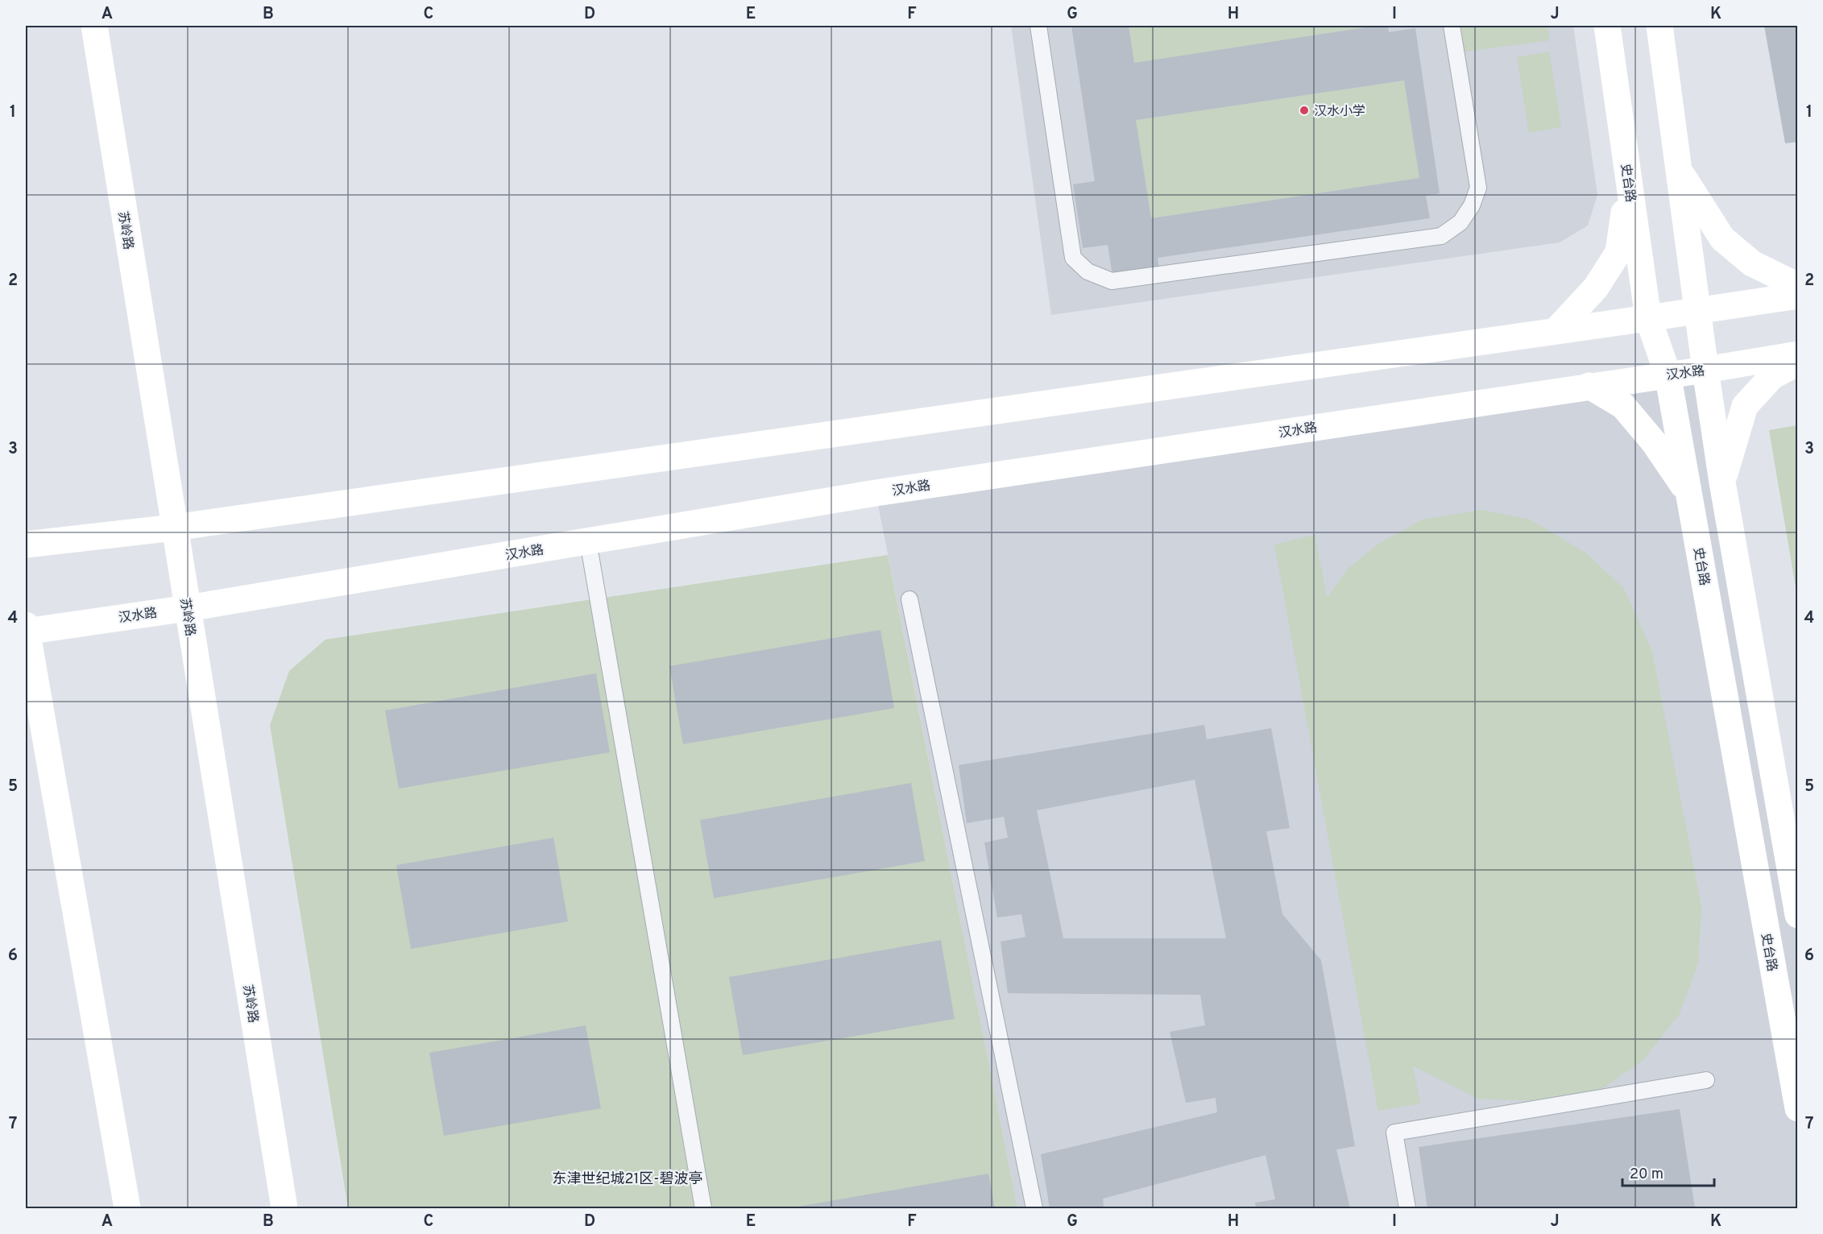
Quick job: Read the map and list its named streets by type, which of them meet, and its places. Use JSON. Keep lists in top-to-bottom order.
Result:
{
  "streets": {
    "main road": ["史台路", "苏岭路", "汉水路"]
  },
  "crossings": [
    ["史台路", "汉水路"],
    ["苏岭路", "汉水路"]
  ],
  "districts": ["东津世纪城21区-碧波亭"],
  "places": ["汉水小学"],
  "scale_bar": "20 m",
  "grid": {
    "columns": [
      "A",
      "B",
      "C",
      "D",
      "E",
      "F",
      "G",
      "H",
      "I",
      "J",
      "K"
    ],
    "rows": [
      "1",
      "2",
      "3",
      "4",
      "5",
      "6",
      "7"
    ]
  }
}
